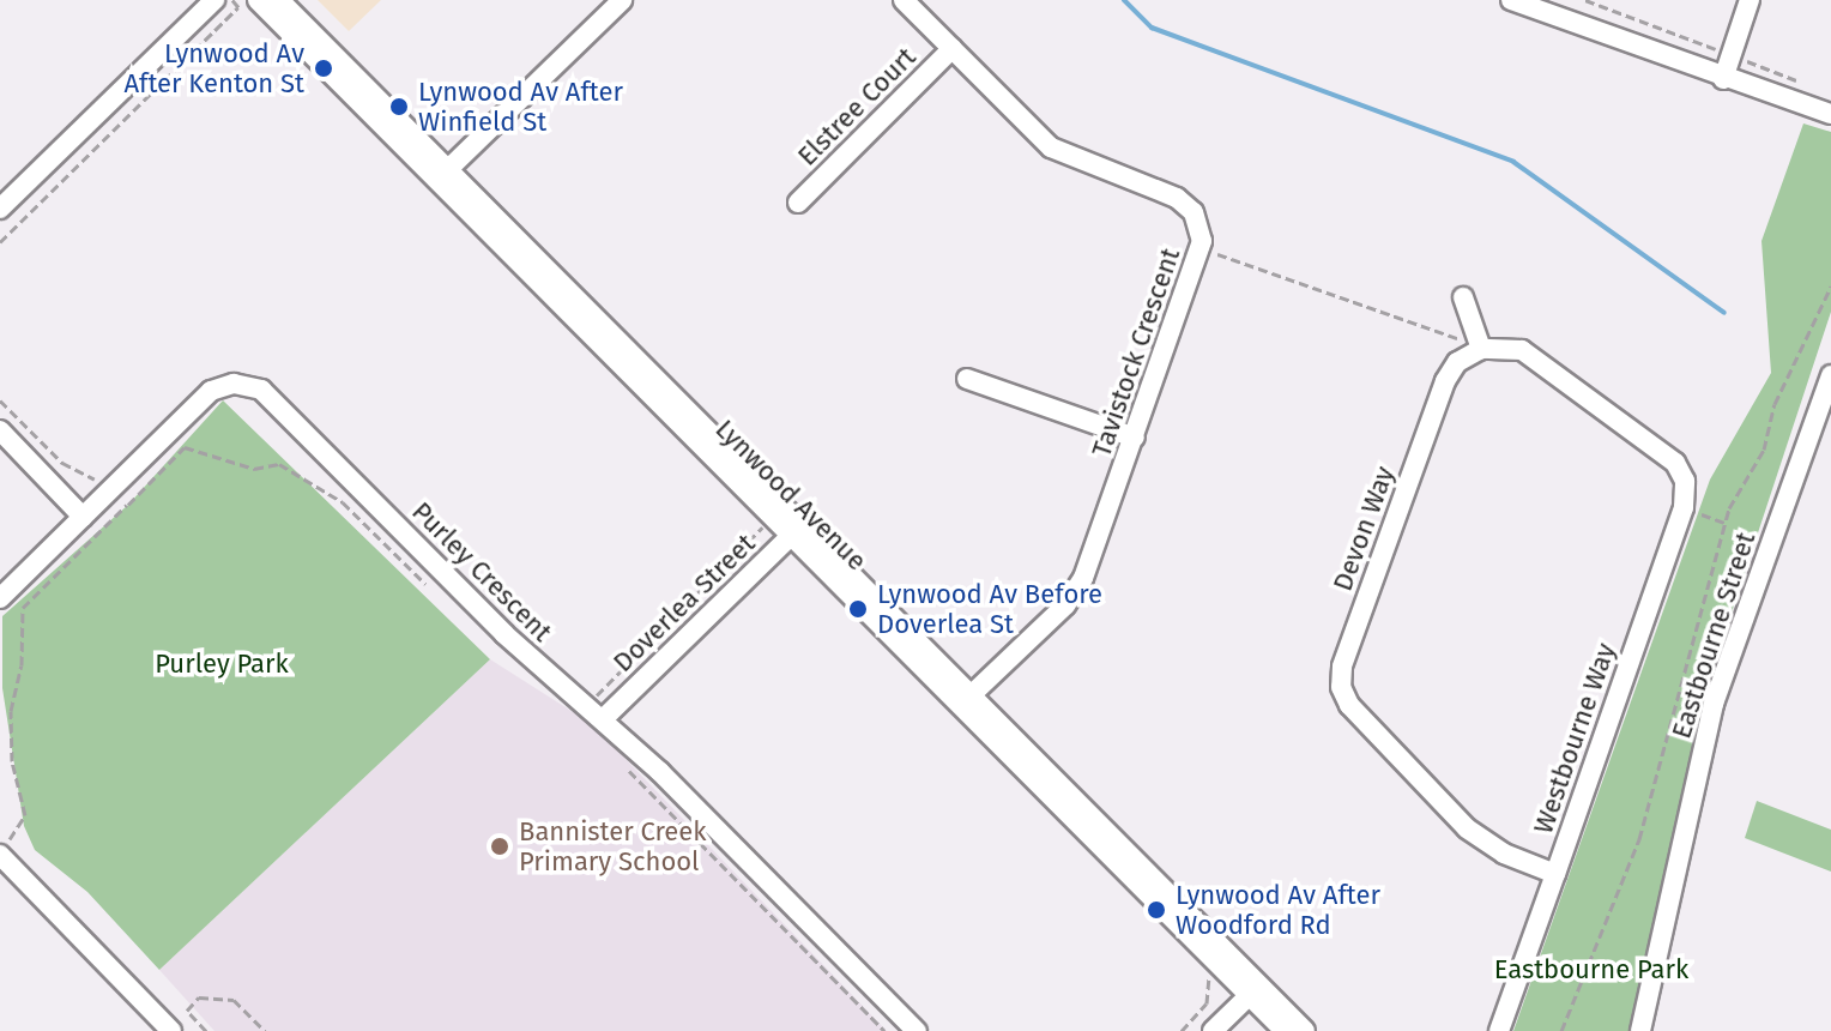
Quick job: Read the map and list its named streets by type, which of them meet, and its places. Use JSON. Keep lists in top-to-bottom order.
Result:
{
  "streets": {
    "street": [
      "Elstree Court",
      "Tavistock Crescent",
      "Lynwood Avenue",
      "Devon Way",
      "Purley Crescent",
      "Doverlea Street",
      "Eastbourne Street",
      "Westbourne Way"
    ]
  },
  "crossings": [
    ["Elstree Court", "Tavistock Crescent"],
    ["Tavistock Crescent", "Lynwood Avenue"],
    ["Lynwood Avenue", "Doverlea Street"],
    ["Devon Way", "Westbourne Way"],
    ["Purley Crescent", "Doverlea Street"]
  ],
  "parks": ["Purley Park", "Eastbourne Park"],
  "places": [
    "Lynwood Av After Kenton St",
    "Lynwood Av After Winfield St",
    "Lynwood Av Before Doverlea St",
    "Bannister Creek Primary School",
    "Lynwood Av After Woodford Rd"
  ]
}
